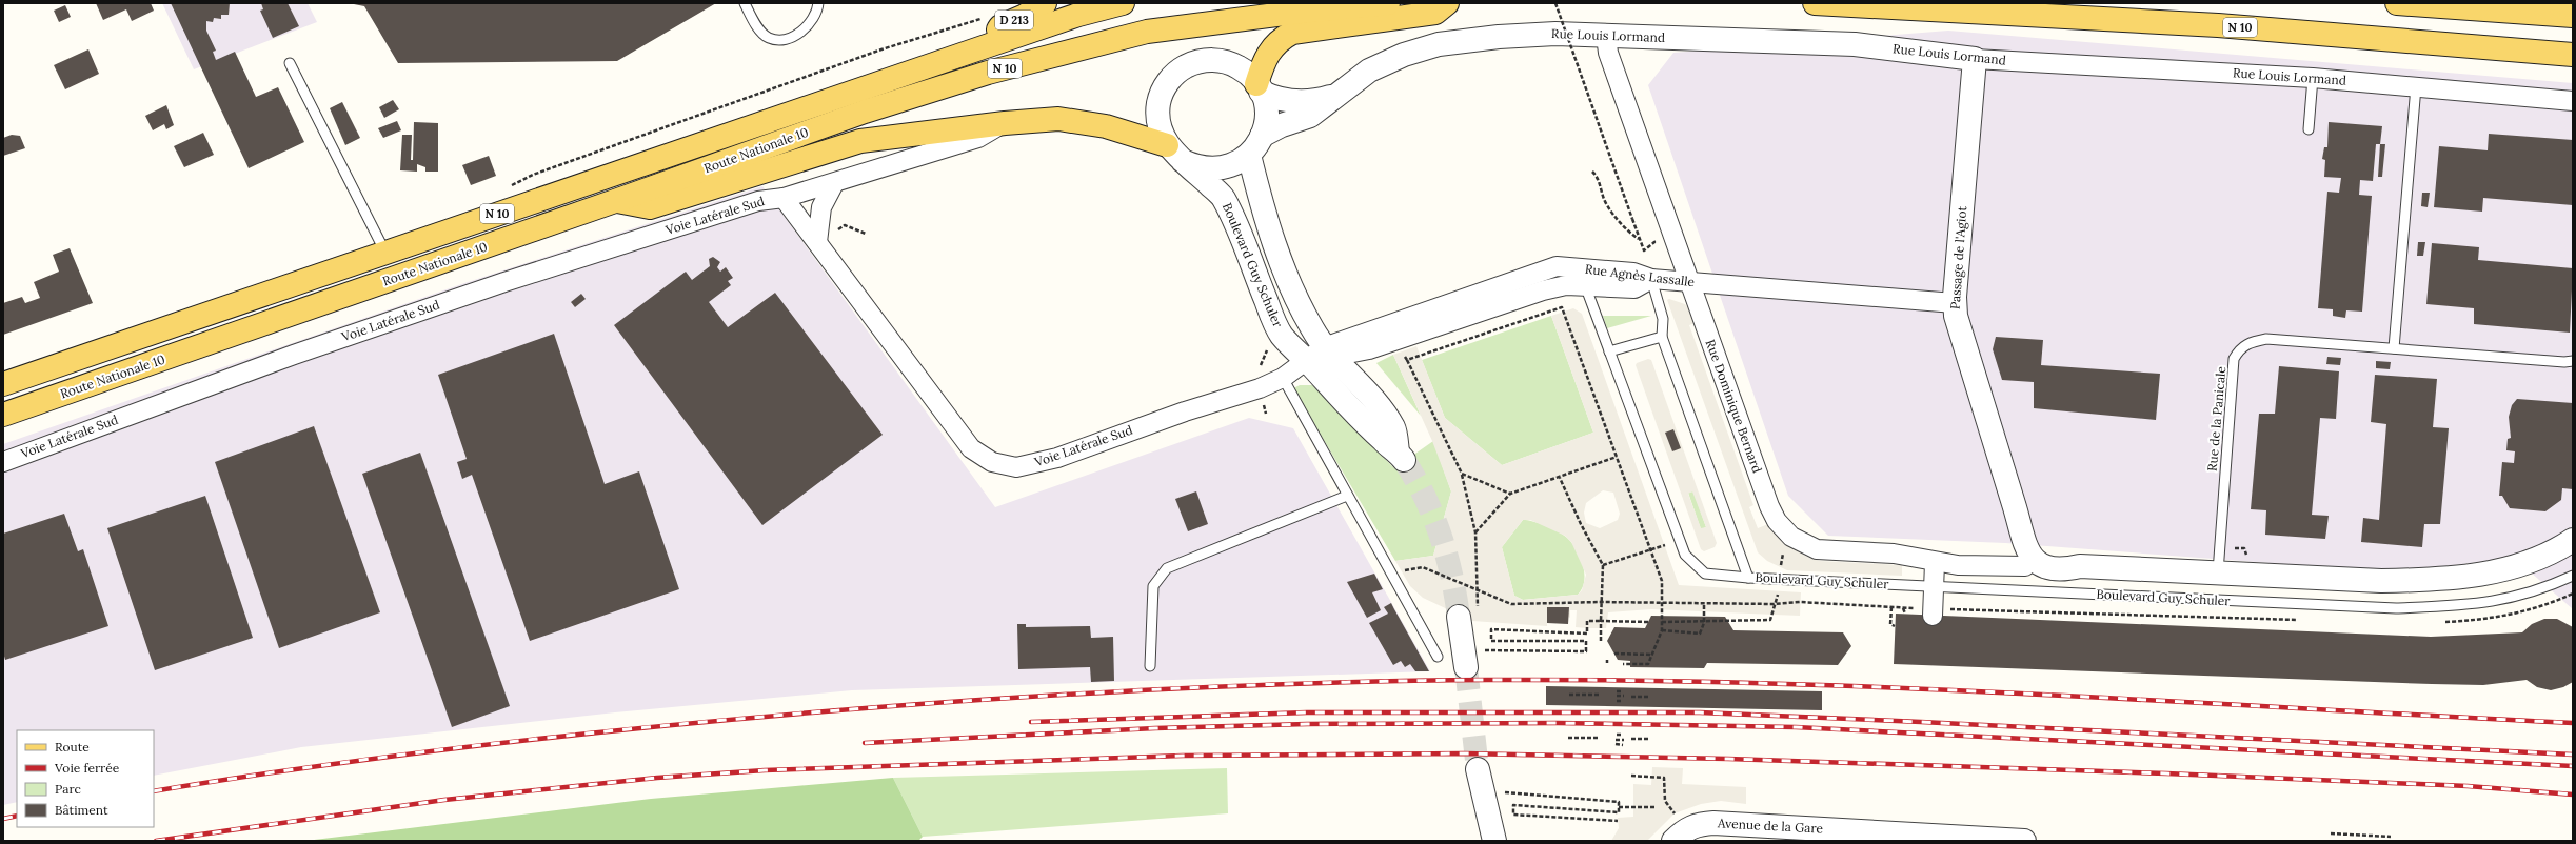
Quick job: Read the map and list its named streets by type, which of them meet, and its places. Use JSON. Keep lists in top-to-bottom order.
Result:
{
  "streets": {
    "main road": ["D 213", "N 10", "Route Nationale 10"],
    "street": [
      "Rue Louis Lormand",
      "Voie Latérale Sud",
      "Passage de l'Agiot",
      "Boulevard Guy Schuler",
      "Rue Agnès Lassalle",
      "Rue Dominique Bernard",
      "Avenue de la Gare"
    ],
    "lane": ["Rue de la Panicale"]
  },
  "crossings": [
    ["D 213", "N 10"],
    ["Rue Louis Lormand", "Passage de l'Agiot"],
    ["Rue Louis Lormand", "Boulevard Guy Schuler"],
    ["Rue Louis Lormand", "Rue Dominique Bernard"],
    ["Voie Latérale Sud", "Boulevard Guy Schuler"],
    ["Voie Latérale Sud", "Rue Agnès Lassalle"],
    ["Passage de l'Agiot", "Rue Agnès Lassalle"],
    ["Boulevard Guy Schuler", "Rue Agnès Lassalle"],
    ["Rue Agnès Lassalle", "Rue Dominique Bernard"]
  ],
  "legend": [
    "Route",
    "Voie ferrée",
    "Parc",
    "Bâtiment"
  ]
}
